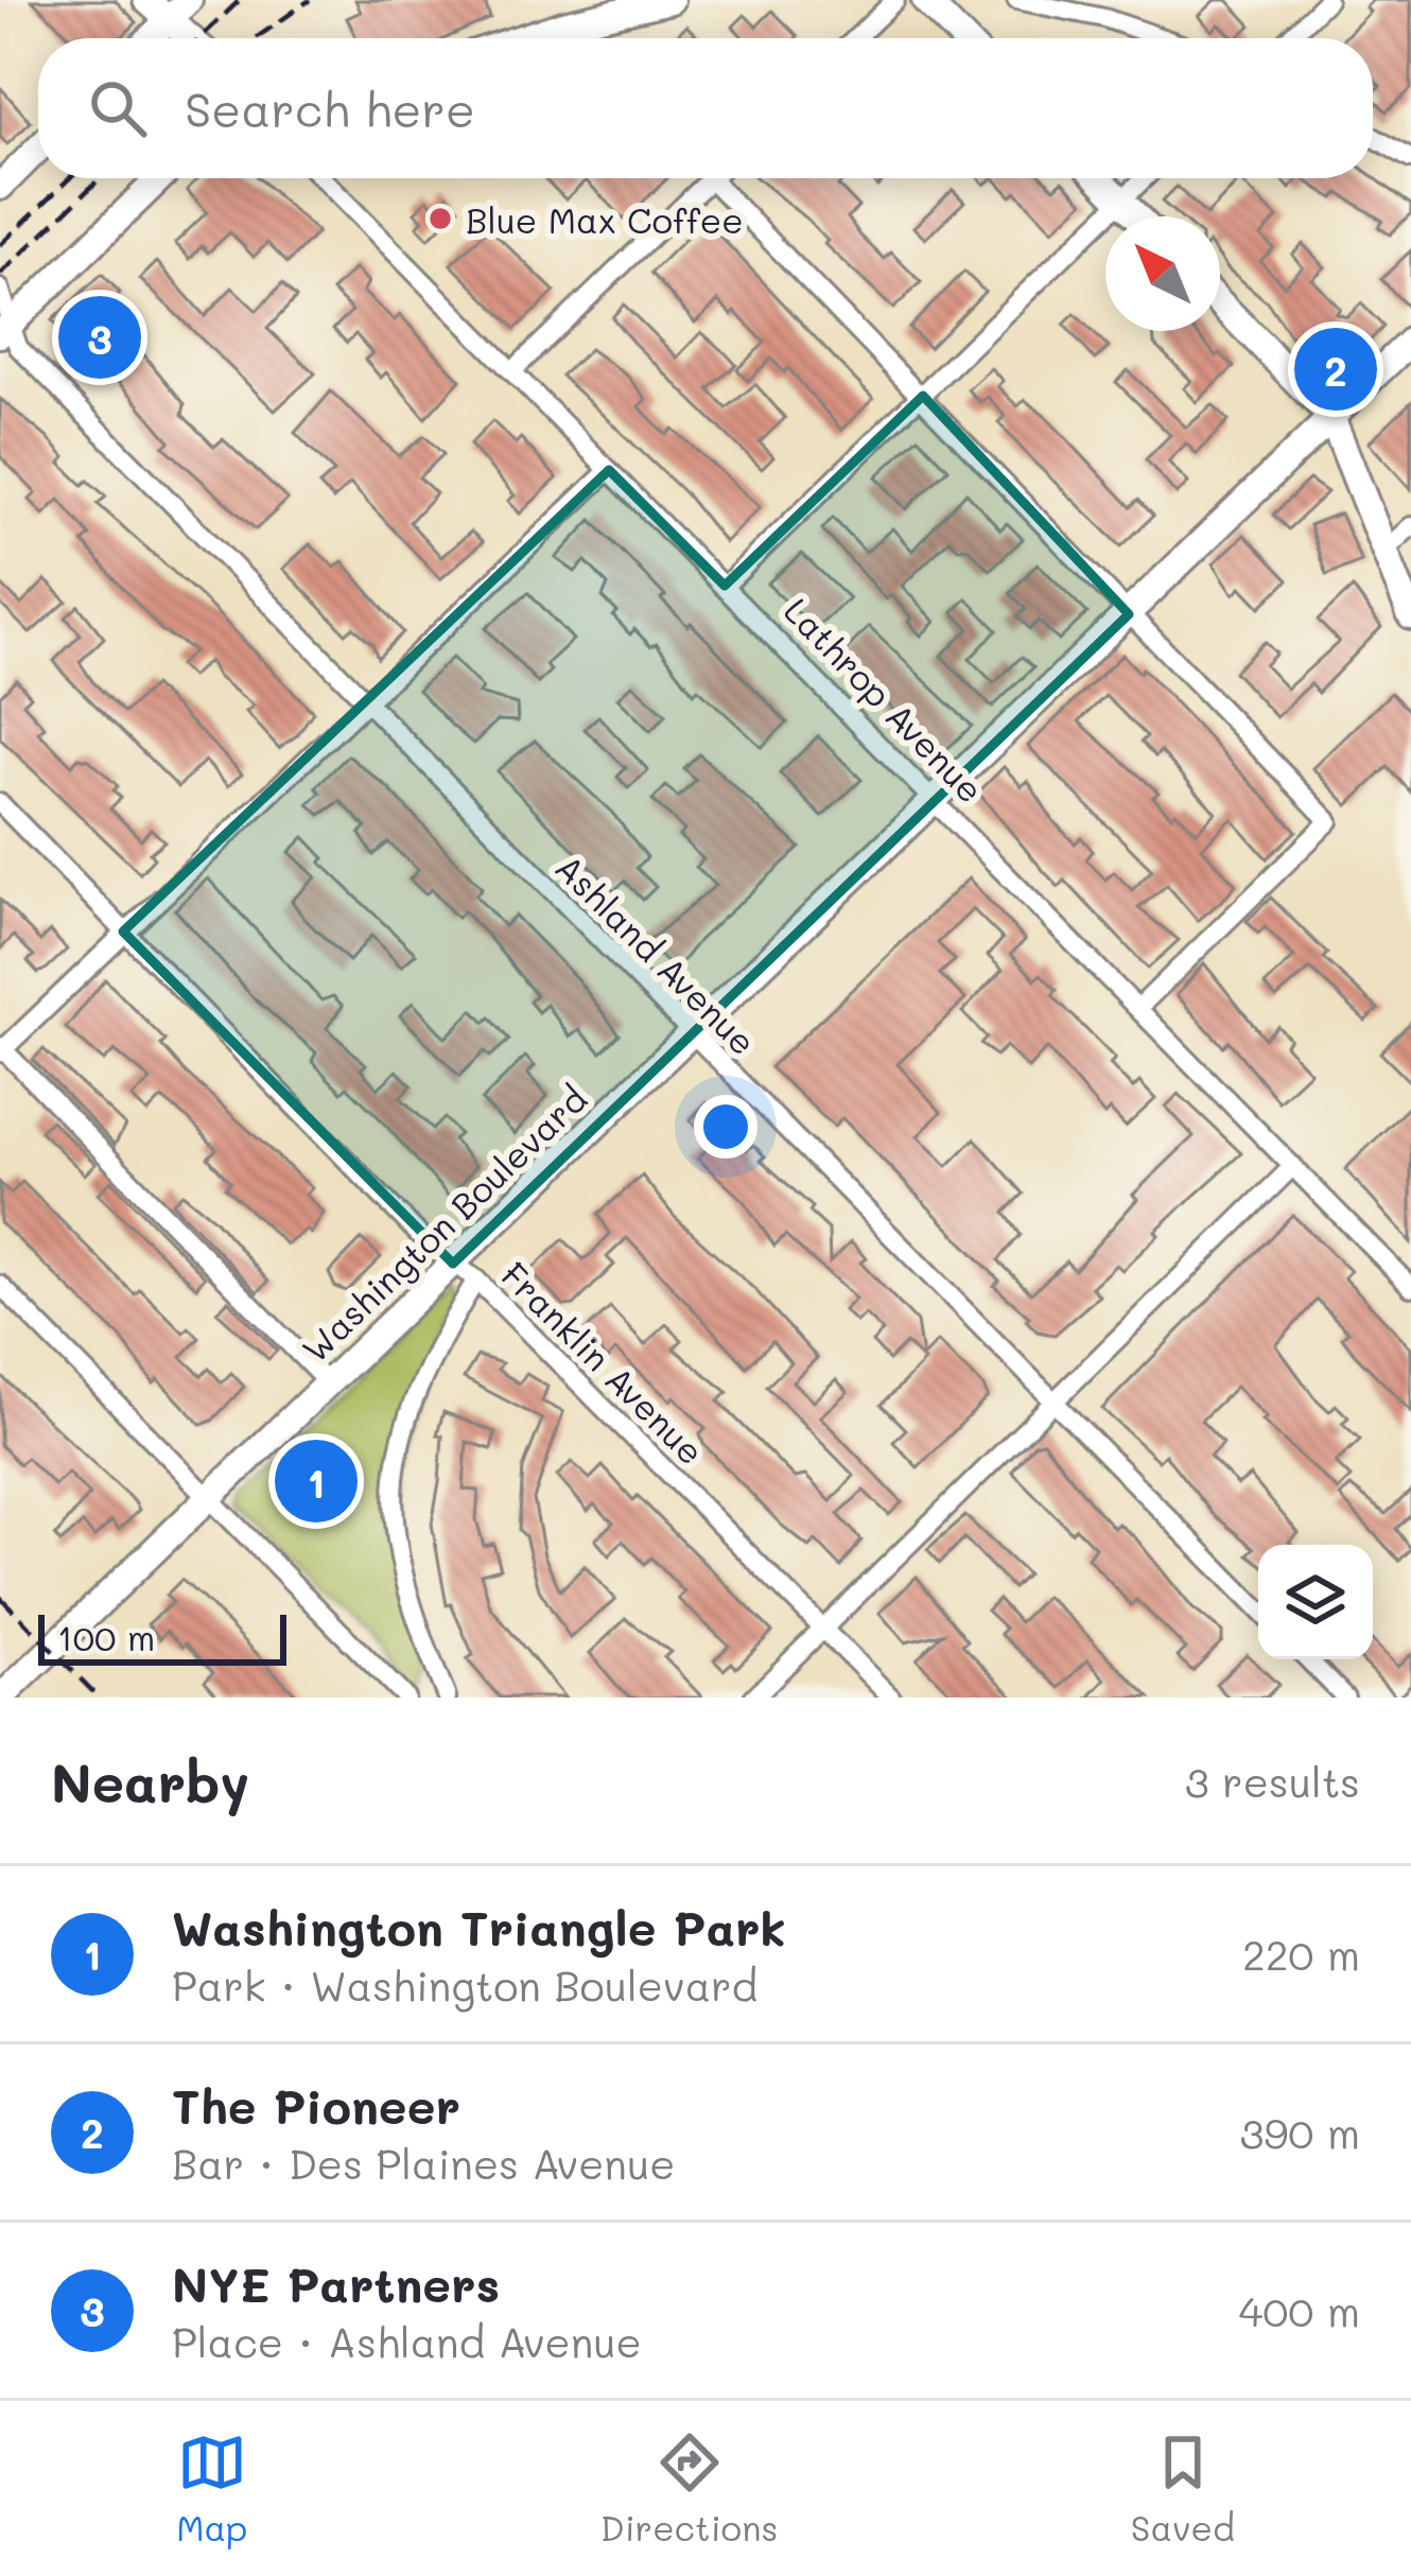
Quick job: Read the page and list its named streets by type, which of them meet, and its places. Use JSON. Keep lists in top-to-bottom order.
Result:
{
  "streets": {
    "street": [
      "Lathrop Avenue",
      "Ashland Avenue",
      "Washington Boulevard",
      "Franklin Avenue"
    ]
  },
  "crossings": [
    ["Lathrop Avenue", "Washington Boulevard"],
    ["Ashland Avenue", "Washington Boulevard"],
    ["Washington Boulevard", "Franklin Avenue"]
  ],
  "places": ["Blue Max Coffee"],
  "scale_bar": "100 m",
  "north": "top left",
  "page": {
    "search": "Search here",
    "pins": ["3", "2", "1"],
    "scale": "100 m",
    "heading": ["Nearby", "3 results"],
    "list": [
      {
        "mark": "1",
        "name": "Washington Triangle Park",
        "note": "Park · Washington Boulevard",
        "value": "220 m"
      },
      {
        "mark": "2",
        "name": "The Pioneer",
        "note": "Bar · Des Plaines Avenue",
        "value": "390 m"
      },
      {
        "mark": "3",
        "name": "NYE Partners",
        "note": "Place · Ashland Avenue",
        "value": "400 m"
      }
    ],
    "nav": ["Map", "Directions", "Saved"]
  }
}
